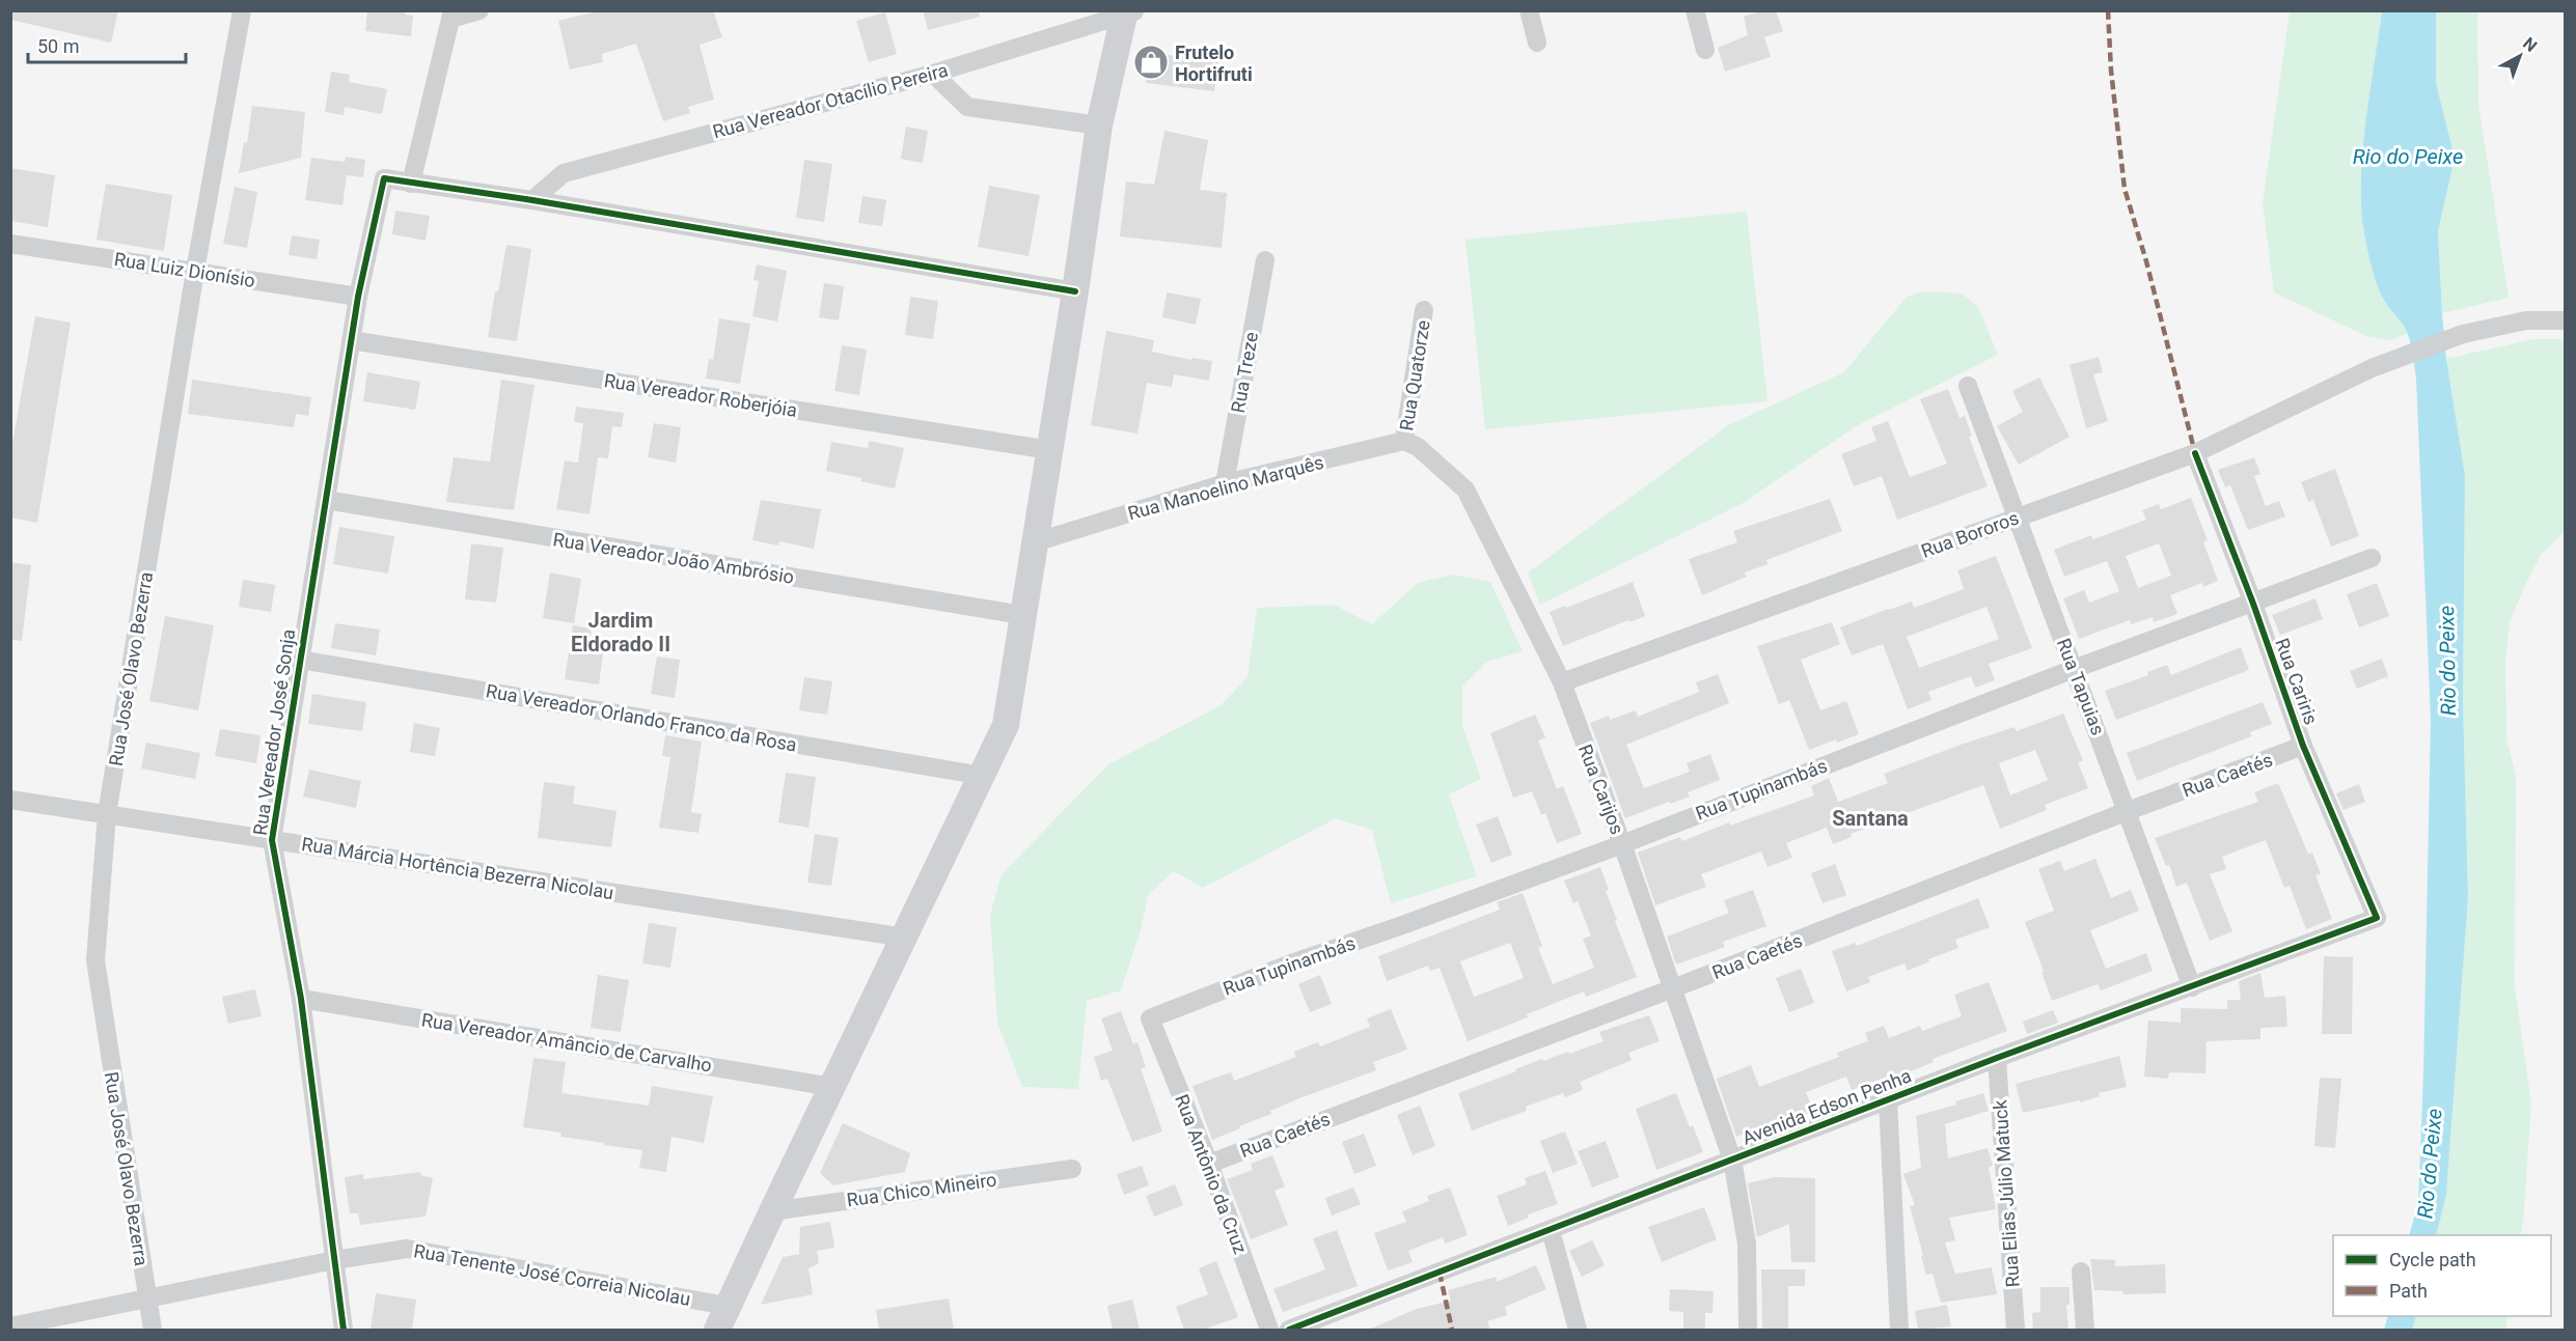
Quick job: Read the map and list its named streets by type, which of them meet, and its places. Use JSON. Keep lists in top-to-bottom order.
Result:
{
  "streets": {
    "street": [
      "Rua Vereador Otacílio Pereira",
      "Rua Luiz Dionísio",
      "Rua Treze",
      "Rua Quatorze",
      "Rua Vereador Roberjóia",
      "Rua Manoelino Marquês",
      "Rua Bororos",
      "Rua Vereador João Ambrósio",
      "Rua José Olavo Bezerra",
      "Rua Cariris",
      "Rua Tapuias",
      "Rua Vereador Orlando Franco da Rosa",
      "Rua Vereador José Sonja",
      "Rua Caetés",
      "Rua Carijos",
      "Rua Tupinambás",
      "Rua Márcia Hortência Bezerra Nicolau",
      "Rua Vereador Amâncio de Carvalho",
      "Avenida Edson Penha",
      "Rua Antônio da Cruz",
      "Rua Chico Mineiro",
      "Rua Elias Júlio Matuck",
      "Rua Tenente José Correia Nicolau"
    ]
  },
  "crossings": [
    ["Rua Luiz Dionísio", "Rua José Olavo Bezerra"],
    ["Rua Luiz Dionísio", "Rua Vereador José Sonja"],
    ["Rua Treze", "Rua Manoelino Marquês"],
    ["Rua Quatorze", "Rua Manoelino Marquês"],
    ["Rua Quatorze", "Rua Carijos"],
    ["Rua Vereador Roberjóia", "Rua Vereador José Sonja"],
    ["Rua Manoelino Marquês", "Rua Carijos"],
    ["Rua Bororos", "Rua Cariris"],
    ["Rua Bororos", "Rua Tapuias"],
    ["Rua Bororos", "Rua Carijos"],
    ["Rua Vereador João Ambrósio", "Rua Vereador José Sonja"],
    ["Rua José Olavo Bezerra", "Rua Márcia Hortência Bezerra Nicolau"],
    ["Rua José Olavo Bezerra", "Rua Tenente José Correia Nicolau"],
    ["Rua Cariris", "Rua Caetés"],
    ["Rua Cariris", "Rua Tupinambás"],
    ["Rua Cariris", "Avenida Edson Penha"],
    ["Rua Tapuias", "Rua Caetés"],
    ["Rua Tapuias", "Rua Tupinambás"],
    ["Rua Tapuias", "Avenida Edson Penha"],
    ["Rua Vereador Orlando Franco da Rosa", "Rua Vereador José Sonja"],
    ["Rua Vereador José Sonja", "Rua Márcia Hortência Bezerra Nicolau"],
    ["Rua Vereador José Sonja", "Rua Vereador Amâncio de Carvalho"],
    ["Rua Vereador José Sonja", "Rua Tenente José Correia Nicolau"],
    ["Rua Caetés", "Rua Carijos"],
    ["Rua Caetés", "Rua Antônio da Cruz"],
    ["Rua Carijos", "Rua Tupinambás"],
    ["Rua Carijos", "Avenida Edson Penha"],
    ["Rua Tupinambás", "Rua Antônio da Cruz"],
    ["Avenida Edson Penha", "Rua Elias Júlio Matuck"]
  ],
  "districts": ["Jardim Eldorado II", "Santana"],
  "water": ["Rio do Peixe"],
  "places": {
    "shop": ["Frutelo Hortifruti"]
  },
  "legend": ["Cycle path", "Path"],
  "scale_bar": "50 m",
  "north": "top right"
}
